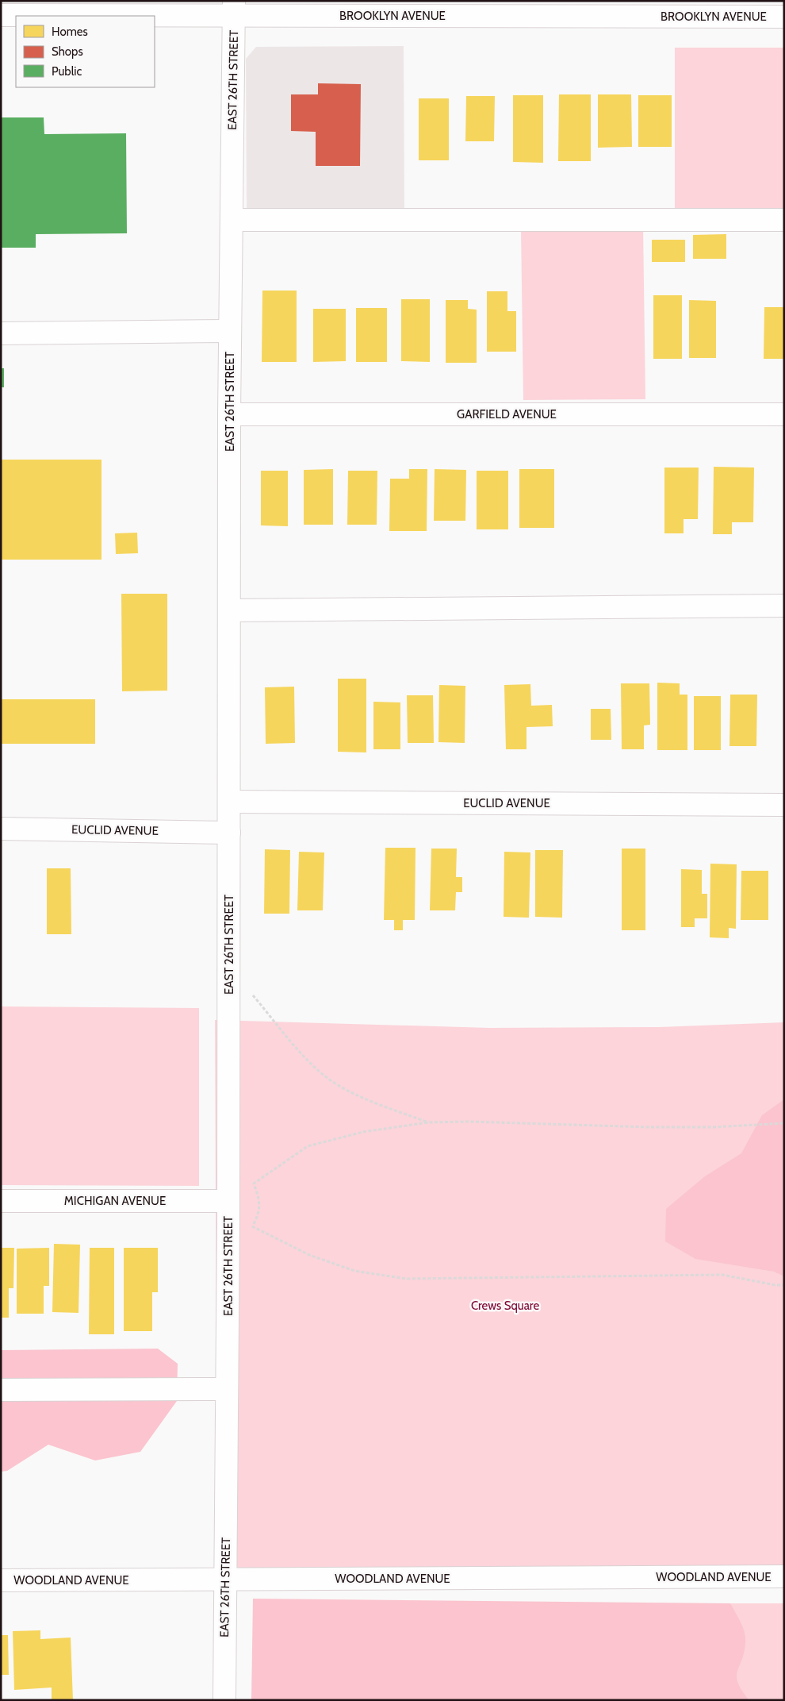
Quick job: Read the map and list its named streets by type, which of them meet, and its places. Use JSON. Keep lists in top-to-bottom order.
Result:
{
  "streets": {
    "street": [
      "BROOKLYN AVENUE",
      "EAST 26TH STREET",
      "GARFIELD AVENUE",
      "EUCLID AVENUE",
      "MICHIGAN AVENUE",
      "WOODLAND AVENUE"
    ]
  },
  "crossings": [
    ["BROOKLYN AVENUE", "EAST 26TH STREET"],
    ["EAST 26TH STREET", "GARFIELD AVENUE"],
    ["EAST 26TH STREET", "EUCLID AVENUE"],
    ["EAST 26TH STREET", "MICHIGAN AVENUE"],
    ["EAST 26TH STREET", "WOODLAND AVENUE"]
  ],
  "parks": ["Crews Square"],
  "legend": ["Homes", "Shops", "Public"]
}
